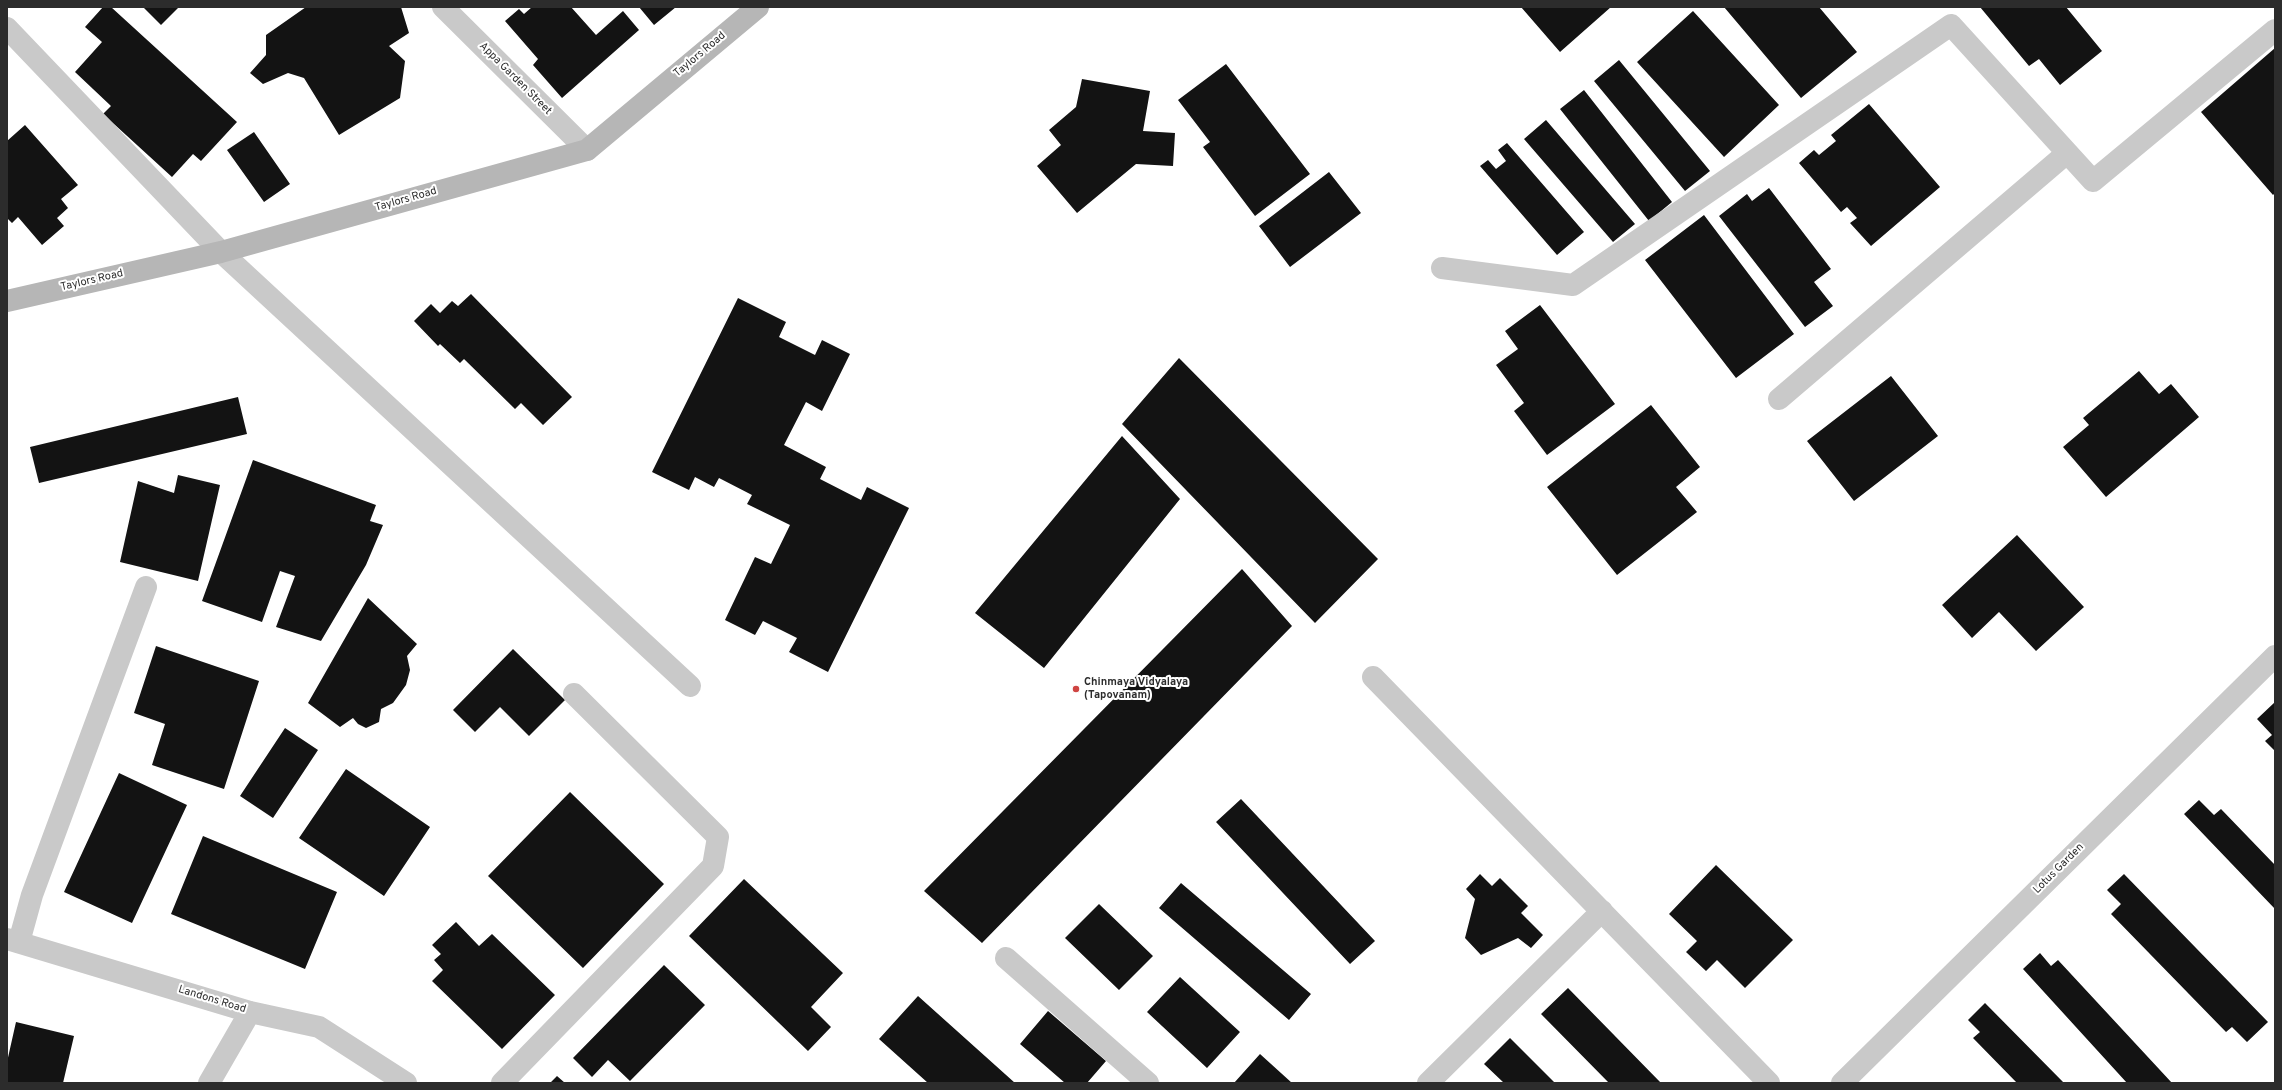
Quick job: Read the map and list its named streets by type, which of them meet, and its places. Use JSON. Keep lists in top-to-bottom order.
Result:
{
  "streets": {
    "street": [
      "Taylors Road",
      "Appa Garden Street",
      "Lotus Garden",
      "Landons Road"
    ]
  },
  "crossings": [
    ["Taylors Road", "Appa Garden Street"]
  ],
  "places": ["Chinmaya Vidyalaya (Tapovanam)"]
}
